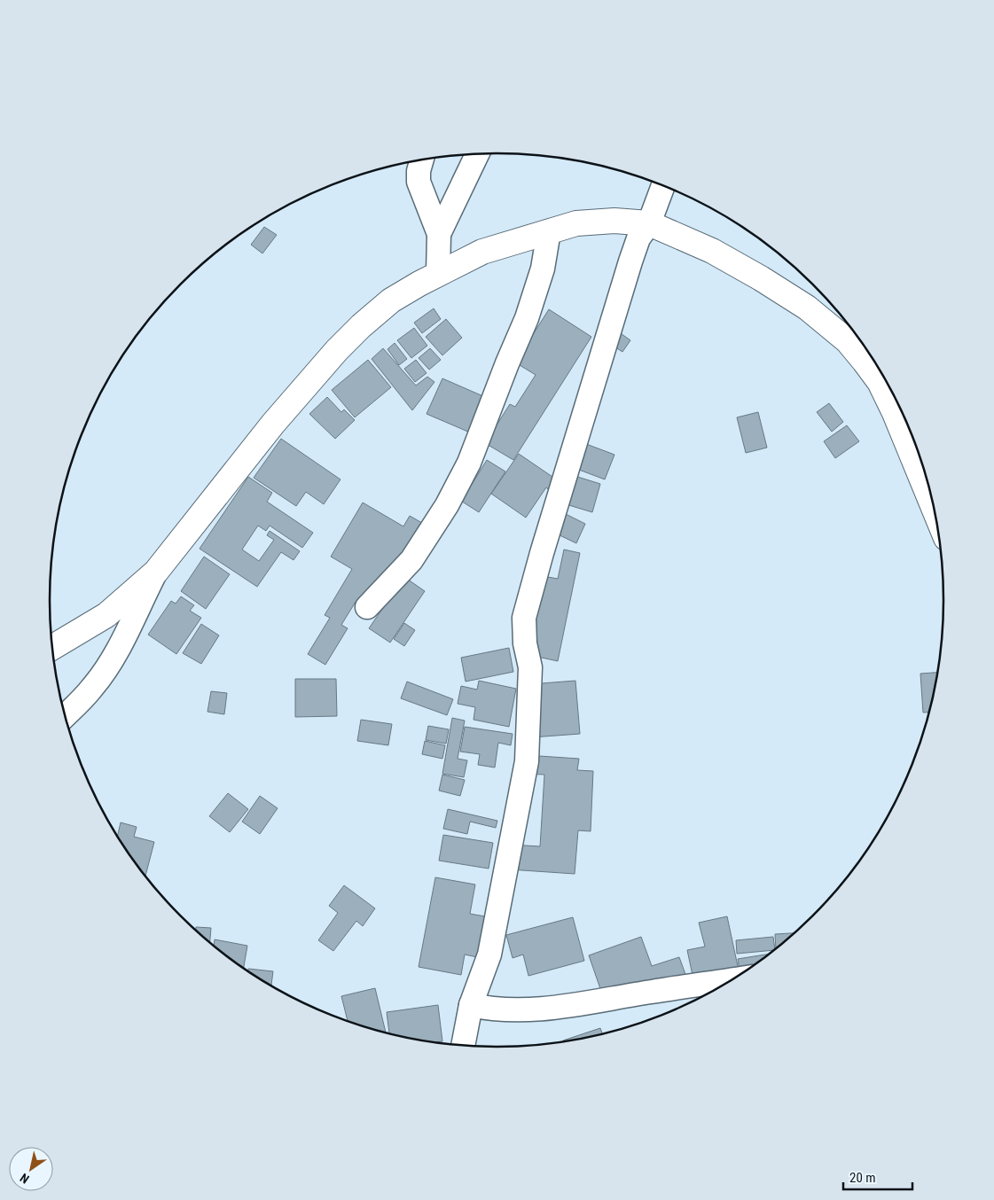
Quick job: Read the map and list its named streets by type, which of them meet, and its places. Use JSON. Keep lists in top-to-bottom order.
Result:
{
  "scale_bar": "20 m",
  "north": "bottom left"
}
